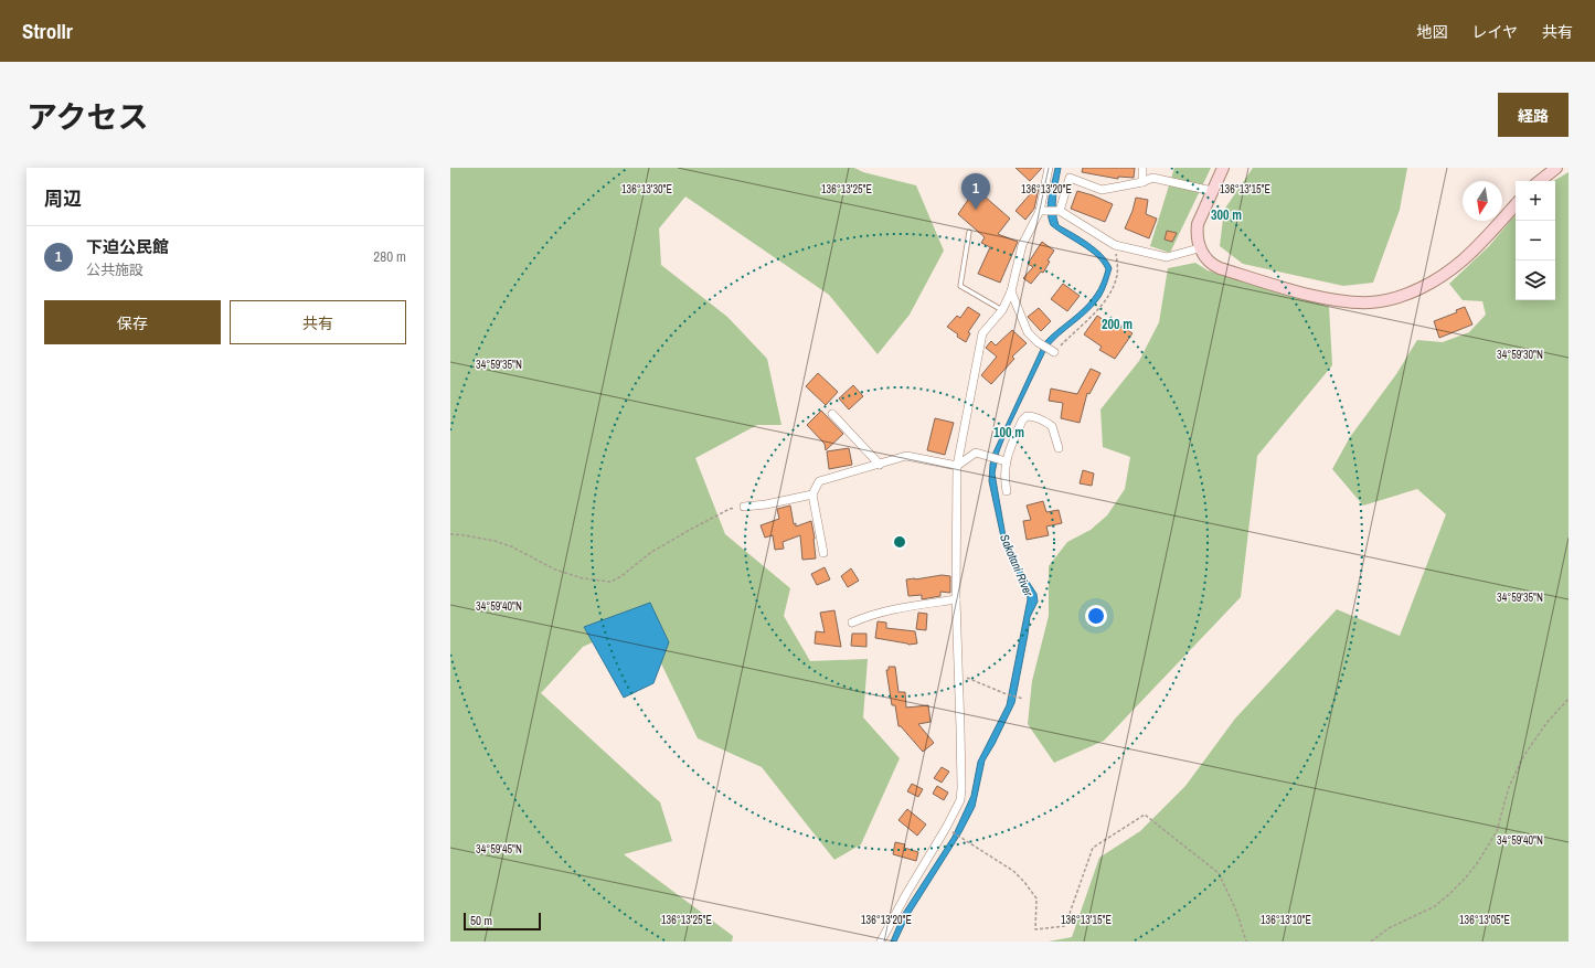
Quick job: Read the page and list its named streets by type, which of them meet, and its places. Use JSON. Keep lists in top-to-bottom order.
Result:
{
  "water": ["Sakotani River"],
  "scale_bar": "50 m",
  "north": "bottom",
  "page": {
    "header": "Strollr",
    "nav": ["地図", "レイヤ", "共有"],
    "title": "アクセス",
    "buttons": [
      "経路",
      ["保存", "共有"]
    ],
    "heading": "周辺",
    "pins": "1",
    "map_buttons": ["+", "−"],
    "list": [
      {
        "mark": "1",
        "name": "下迫公民館",
        "note": "公共施設",
        "value": "280 m"
      }
    ],
    "scale": "50 m"
  },
  "coordinates": [
    "136°13'30\"E",
    "136°13'25\"E",
    "136°13'20\"E",
    "136°13'15\"E",
    "34°59'30\"N",
    "34°59'35\"N",
    "34°59'40\"N",
    "34°59'45\"N",
    "136°13'10\"E",
    "136°13'05\"E"
  ],
  "rings": ["300 m", "200 m", "100 m"]
}
